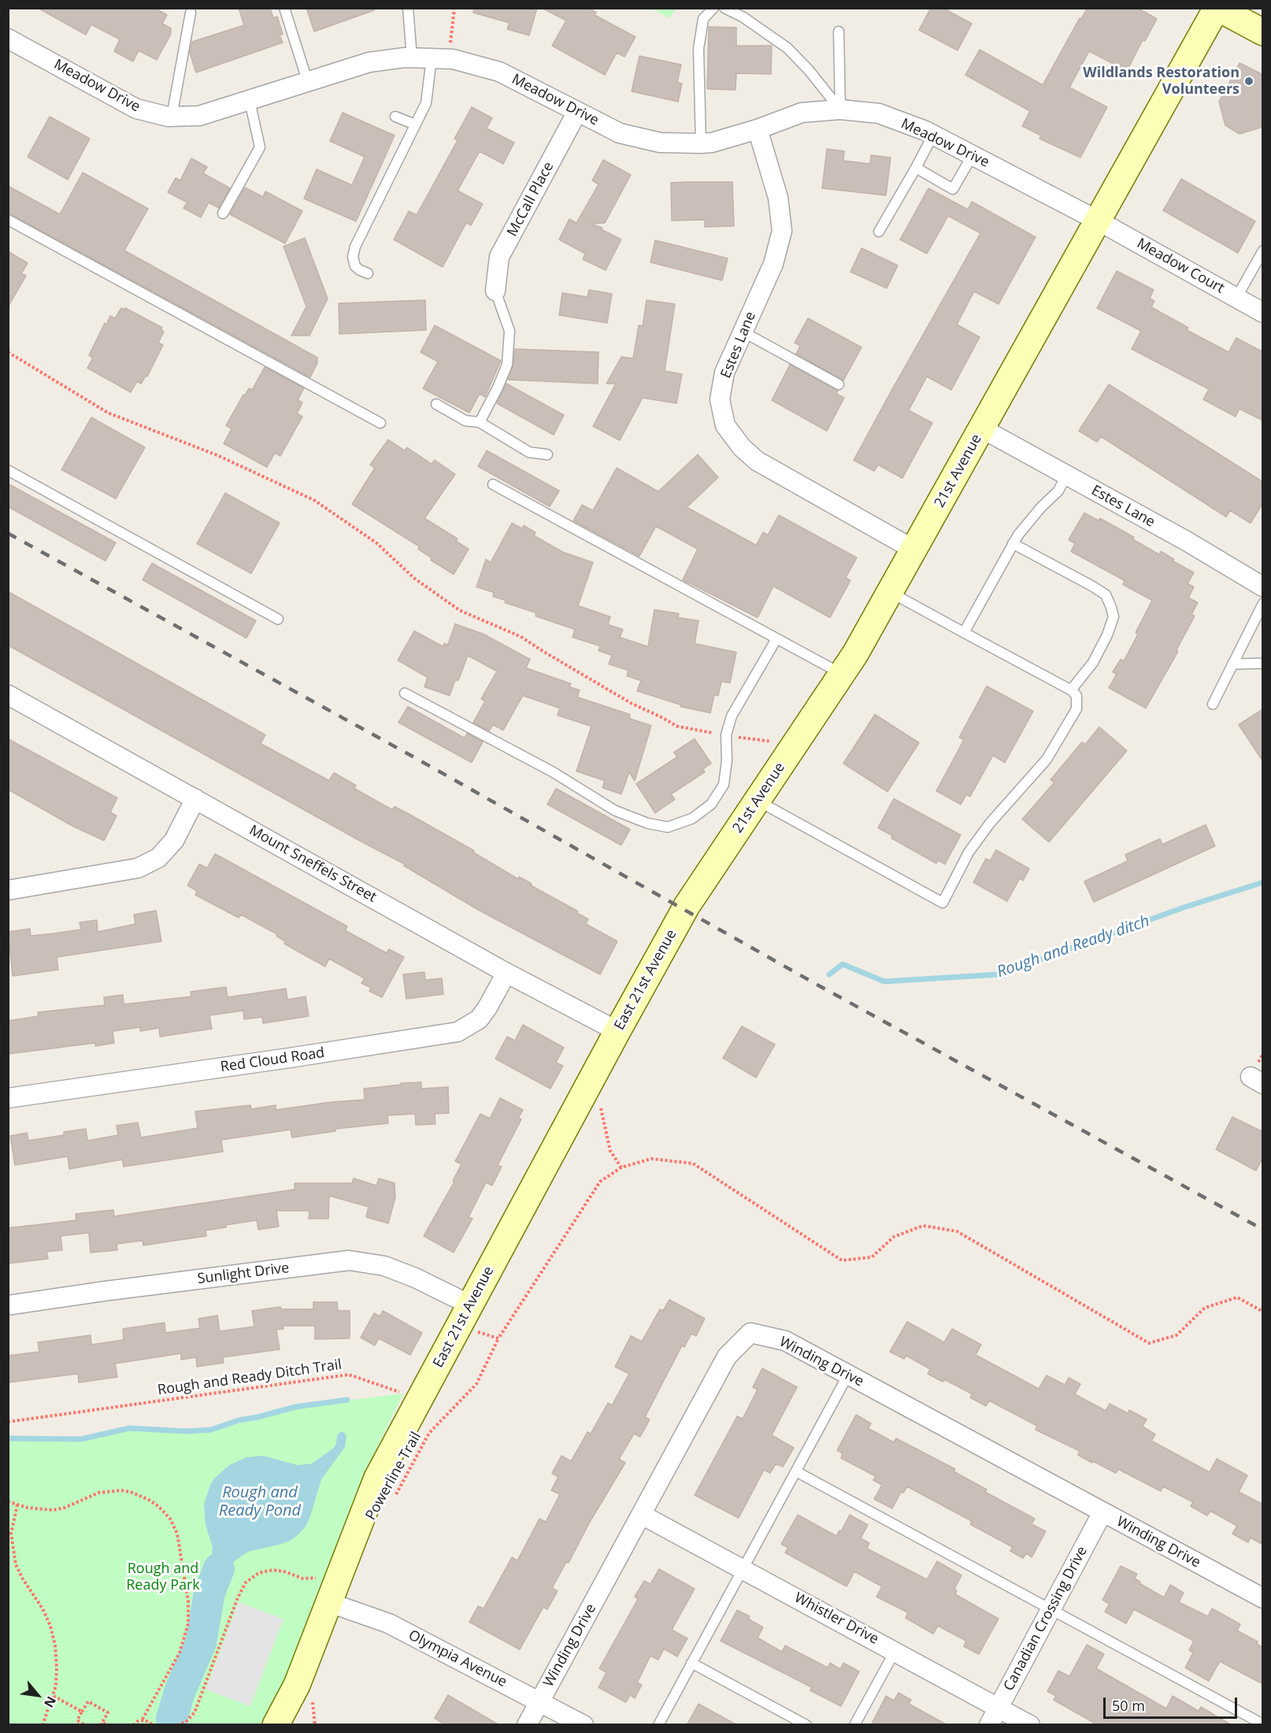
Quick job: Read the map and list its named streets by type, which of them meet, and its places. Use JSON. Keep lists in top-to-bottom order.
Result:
{
  "streets": {
    "street": [
      "Meadow Drive",
      "McCall Place",
      "Meadow Court",
      "Estes Lane",
      "21st Avenue",
      "Mount Sneffels Street",
      "East 21st Avenue",
      "Red Cloud Road",
      "Sunlight Drive",
      "Winding Drive",
      "Whistler Drive",
      "Canadian Crossing Drive",
      "Olympia Avenue"
    ],
    "path": ["Rough and Ready Ditch Trail", "Powerline Trail"]
  },
  "crossings": [
    ["Meadow Drive", "McCall Place"],
    ["Meadow Drive", "Meadow Court"],
    ["Meadow Drive", "Estes Lane"],
    ["Meadow Drive", "21st Avenue"],
    ["Meadow Court", "21st Avenue"],
    ["Estes Lane", "21st Avenue"],
    ["21st Avenue", "East 21st Avenue"],
    ["Mount Sneffels Street", "East 21st Avenue"],
    ["Mount Sneffels Street", "Red Cloud Road"],
    ["East 21st Avenue", "Sunlight Drive"],
    ["East 21st Avenue", "Olympia Avenue"],
    ["Winding Drive", "Whistler Drive"],
    ["Winding Drive", "Canadian Crossing Drive"],
    ["Winding Drive", "Olympia Avenue"],
    ["Whistler Drive", "Canadian Crossing Drive"]
  ],
  "water": ["Rough and Ready ditch", "Rough and Ready Pond"],
  "parks": ["Rough and Ready Park"],
  "places": ["Wildlands Restoration Volunteers"],
  "scale_bar": "50 m",
  "north": "bottom right"
}
